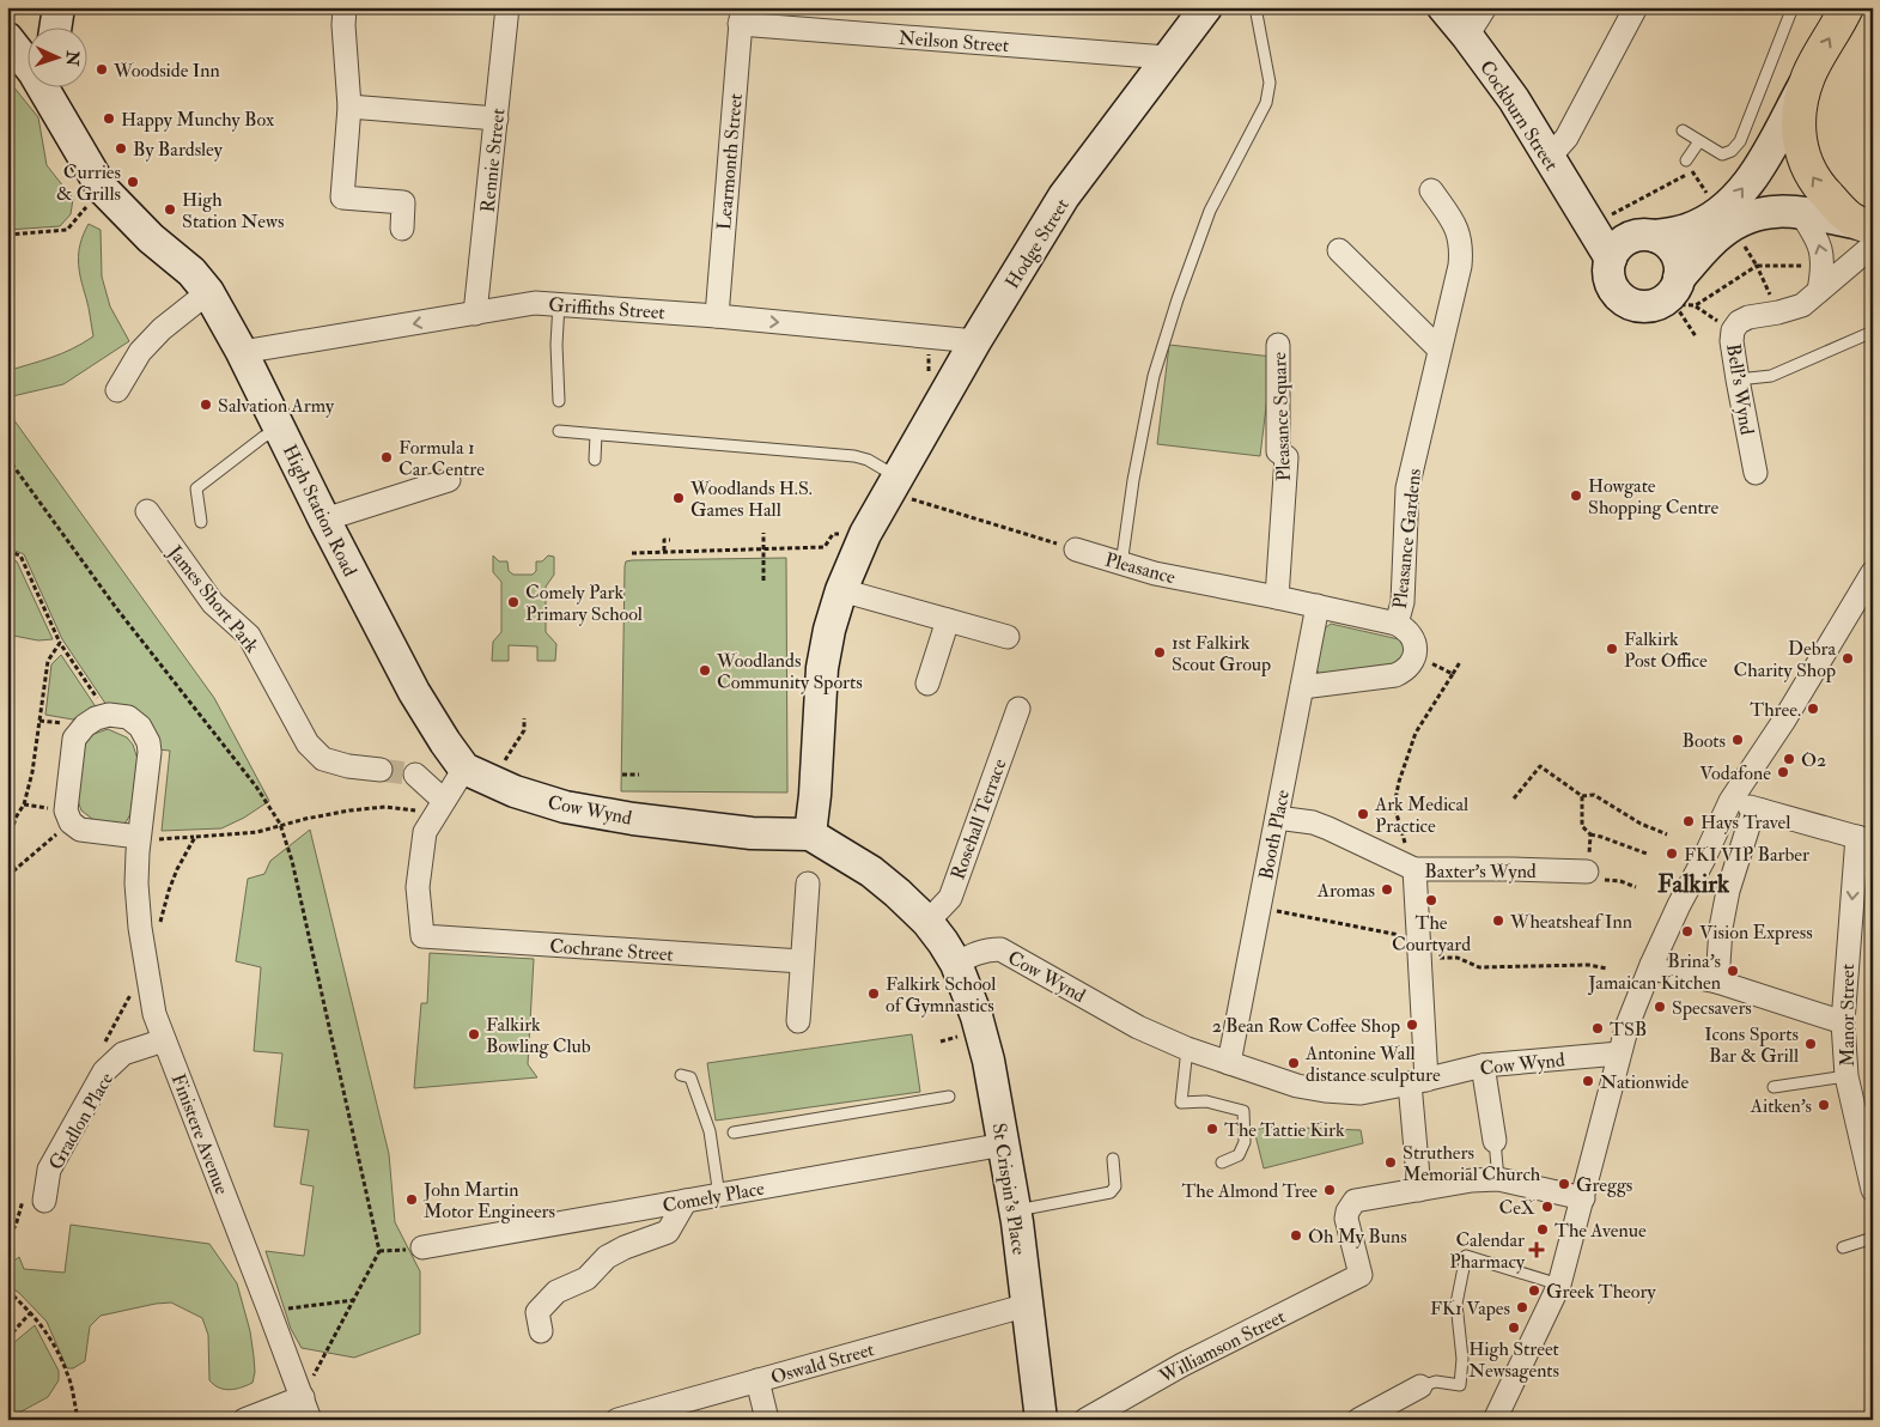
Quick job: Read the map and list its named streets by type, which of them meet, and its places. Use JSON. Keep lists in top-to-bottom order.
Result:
{
  "streets": {
    "main road": [
      "Cockburn Street",
      "Hodge Street",
      "High Station Road",
      "Cow Wynd",
      "St Crispin's Place"
    ],
    "street": [
      "Neilson Street",
      "Rennie Street",
      "Learmonth Street",
      "Griffiths Street",
      "Bell's Wynd",
      "Pleasance Square",
      "Pleasance Gardens",
      "Pleasance",
      "James Short Park",
      "Rosehall Terrace",
      "Booth Place",
      "Baxter's Wynd",
      "Cochrane Street",
      "Manor Street",
      "Gradlon Place",
      "Finistere Avenue",
      "Comely Place",
      "Williamson Street",
      "Oswald Street"
    ]
  },
  "crossings": [
    ["Neilson Street", "Learmonth Street"],
    ["Neilson Street", "Hodge Street"],
    ["Rennie Street", "Griffiths Street"],
    ["Learmonth Street", "Griffiths Street"],
    ["Hodge Street", "Griffiths Street"],
    ["Hodge Street", "Cow Wynd"],
    ["Griffiths Street", "High Station Road"],
    ["Pleasance Square", "Pleasance"],
    ["High Station Road", "Cow Wynd"],
    ["Pleasance Gardens", "Pleasance"],
    ["Pleasance", "Booth Place"],
    ["Cow Wynd", "Booth Place"],
    ["Cow Wynd", "St Crispin's Place"],
    ["Booth Place", "Baxter's Wynd"],
    ["Gradlon Place", "Finistere Avenue"],
    ["St Crispin's Place", "Comely Place"],
    ["St Crispin's Place", "Oswald Street"]
  ],
  "districts": ["Falkirk"],
  "places": {
    "other": [
      "Woodside Inn",
      "Happy Munchy Box",
      "By Bardsley",
      "Curries & Grills",
      "High Station News",
      "Salvation Army",
      "Formula 1 Car Centre",
      "Howgate Shopping Centre",
      "Woodlands H.S. Games Hall",
      "Comely Park Primary School",
      "Falkirk Post Office",
      "1st Falkirk Scout Group",
      "Debra Charity Shop",
      "Woodlands Community Sports",
      "Three.",
      "Boots",
      "O2",
      "Vodafone",
      "Ark Medical Practice",
      "Hays Travel",
      "FKI VIP Barber",
      "Aromas",
      "The Courtyard",
      "Wheatsheaf Inn",
      "Vision Express",
      "Brina's Jamaican Kitchen",
      "Falkirk School of Gymnastics",
      "Specsavers",
      "2 Bean Row Coffee Shop",
      "TSB",
      "Falkirk Bowling Club",
      "Icons Sports Bar & Grill",
      "Antonine Wall distance sculpture",
      "Nationwide",
      "Aitken's",
      "The Tattie Kirk",
      "Struthers Memorial Church",
      "Greggs",
      "The Almond Tree",
      "John Martin Motor Engineers",
      "CeX",
      "The Avenue",
      "Oh My Buns",
      "Greek Theory",
      "FK1 Vapes",
      "High Street Newsagents"
    ],
    "health": ["Calendar Pharmacy"]
  },
  "north": "right"
}
